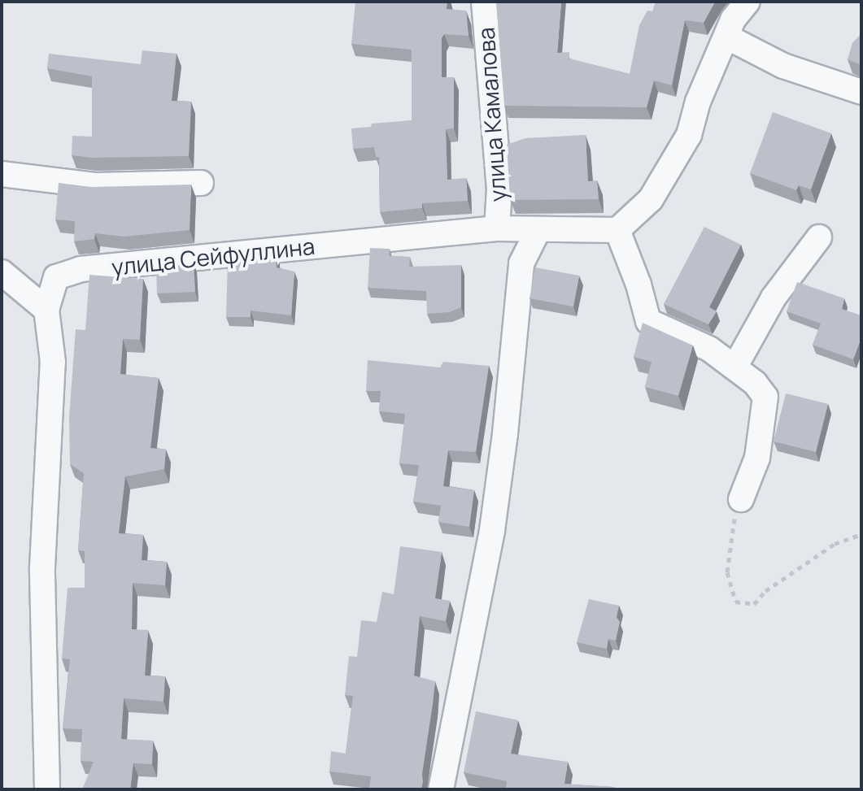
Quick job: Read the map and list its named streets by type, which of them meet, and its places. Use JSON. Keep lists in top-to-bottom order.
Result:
{
  "streets": {
    "street": ["улица Камалова", "улица Сейфуллина"]
  },
  "crossings": [
    ["улица Камалова", "улица Сейфуллина"]
  ]
}
